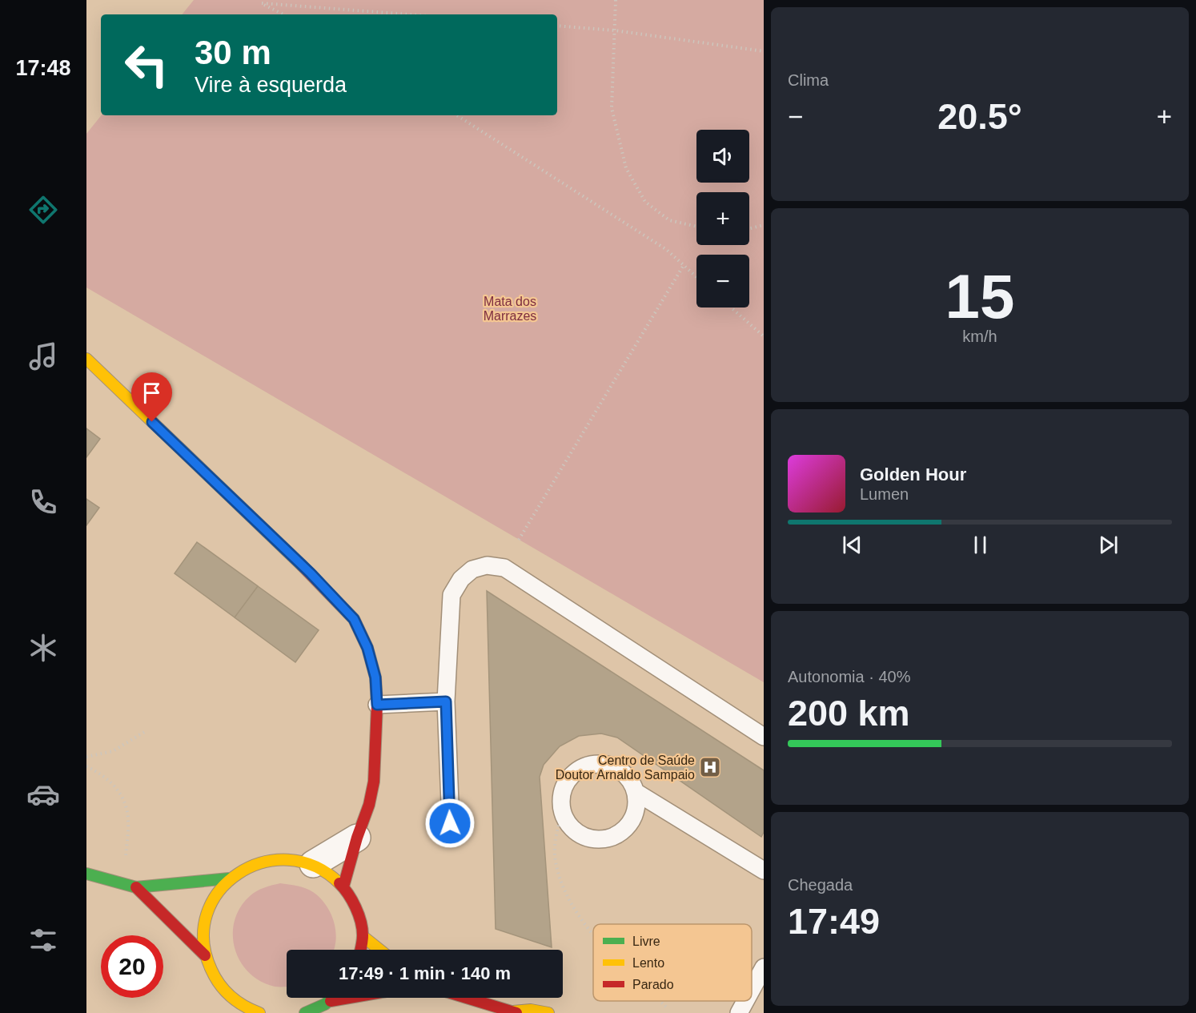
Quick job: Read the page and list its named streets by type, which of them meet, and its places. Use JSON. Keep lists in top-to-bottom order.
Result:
{
  "parks": ["Mata dos Marrazes"],
  "places": {
    "hospital": ["Centro de Saúde Doutor Arnaldo Sampaio"]
  },
  "legend": ["Livre", "Lento", "Parado"],
  "page": {
    "tabs": "17:48",
    "tile": [
      "Clima",
      ["15", "km/h"],
      ["Autonomia · 40%", "200 km"],
      ["Chegada", "17:49"]
    ],
    "turn": ["30 m", "Vire à esquerda"],
    "heat": ["−", "20.5°", "+"],
    "map_buttons": ["+", "−"],
    "song": ["Golden Hour", "Lumen"],
    "limit": "20",
    "trip": "17:49 · 1 min · 140 m"
  }
}
